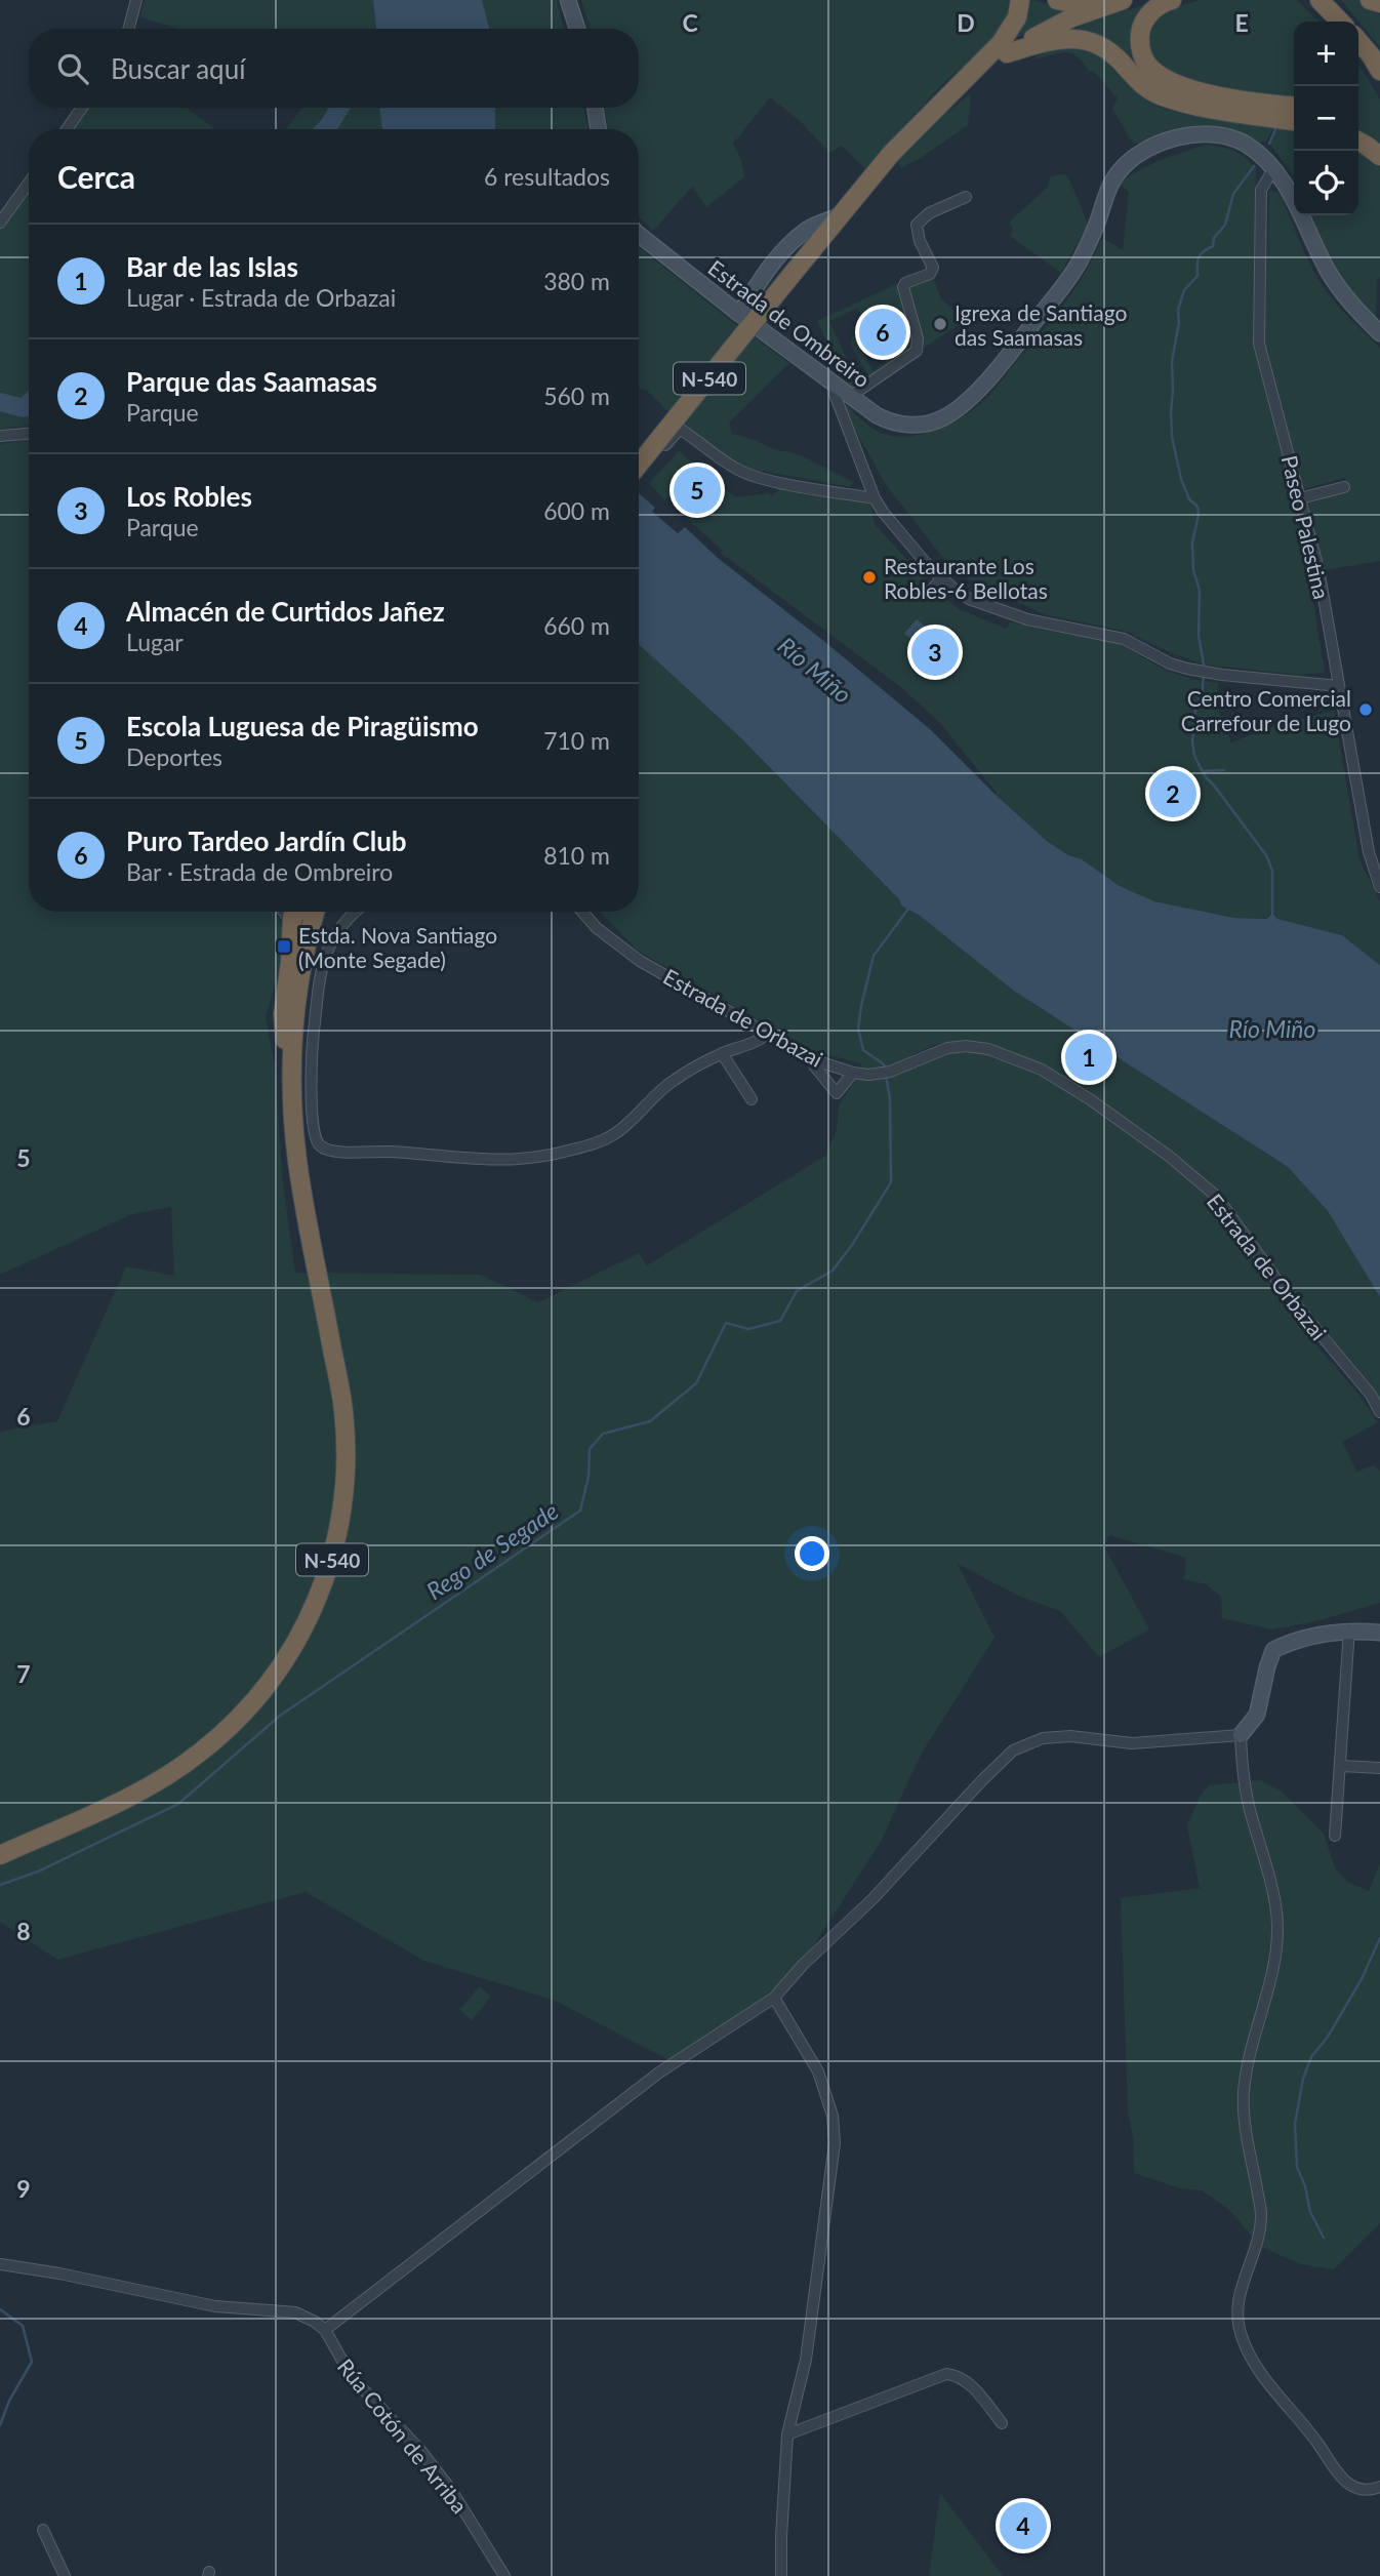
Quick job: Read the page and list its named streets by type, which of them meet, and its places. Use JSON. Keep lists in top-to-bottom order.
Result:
{
  "streets": {
    "highway": ["N-540"],
    "street": [
      "Estrada de Ombreiro",
      "Paseo Palestina",
      "Estrada de Orbazai",
      "Rúa Cotón de Arriba"
    ]
  },
  "crossings": [
    ["Estrada de Ombreiro", "Paseo Palestina"]
  ],
  "water": ["Río Miño", "Rego de Segade"],
  "places": {
    "other": ["Igrexa de Santiago das Saamasas", "Restaurante Los Robles-6 Bellotas", "Centro Comercial Carrefour de Lugo"],
    "transit": ["Estda. Nova Santiago (Monte Segade)"]
  },
  "page": {
    "map_buttons": ["+", "−"],
    "search": "Buscar aquí",
    "heading": ["Cerca", "6 resultados"],
    "list": [
      {
        "mark": "1",
        "name": "Bar de las Islas",
        "note": "Lugar · Estrada de Orbazai",
        "value": "380 m"
      },
      {
        "mark": "2",
        "name": "Parque das Saamasas",
        "note": "Parque",
        "value": "560 m"
      },
      {
        "mark": "3",
        "name": "Los Robles",
        "note": "Parque",
        "value": "600 m"
      },
      {
        "mark": "4",
        "name": "Almacén de Curtidos Jañez",
        "note": "Lugar",
        "value": "660 m"
      },
      {
        "mark": "5",
        "name": "Escola Luguesa de Piragüismo",
        "note": "Deportes",
        "value": "710 m"
      },
      {
        "mark": "6",
        "name": "Puro Tardeo Jardín Club",
        "note": "Bar · Estrada de Ombreiro",
        "value": "810 m"
      }
    ],
    "pins": [
      "6",
      "5",
      "3",
      "2",
      "1",
      "4"
    ]
  },
  "grid": {
    "columns": ["C", "D", "E"],
    "rows": [
      "5",
      "6",
      "7",
      "8",
      "9"
    ]
  }
}
